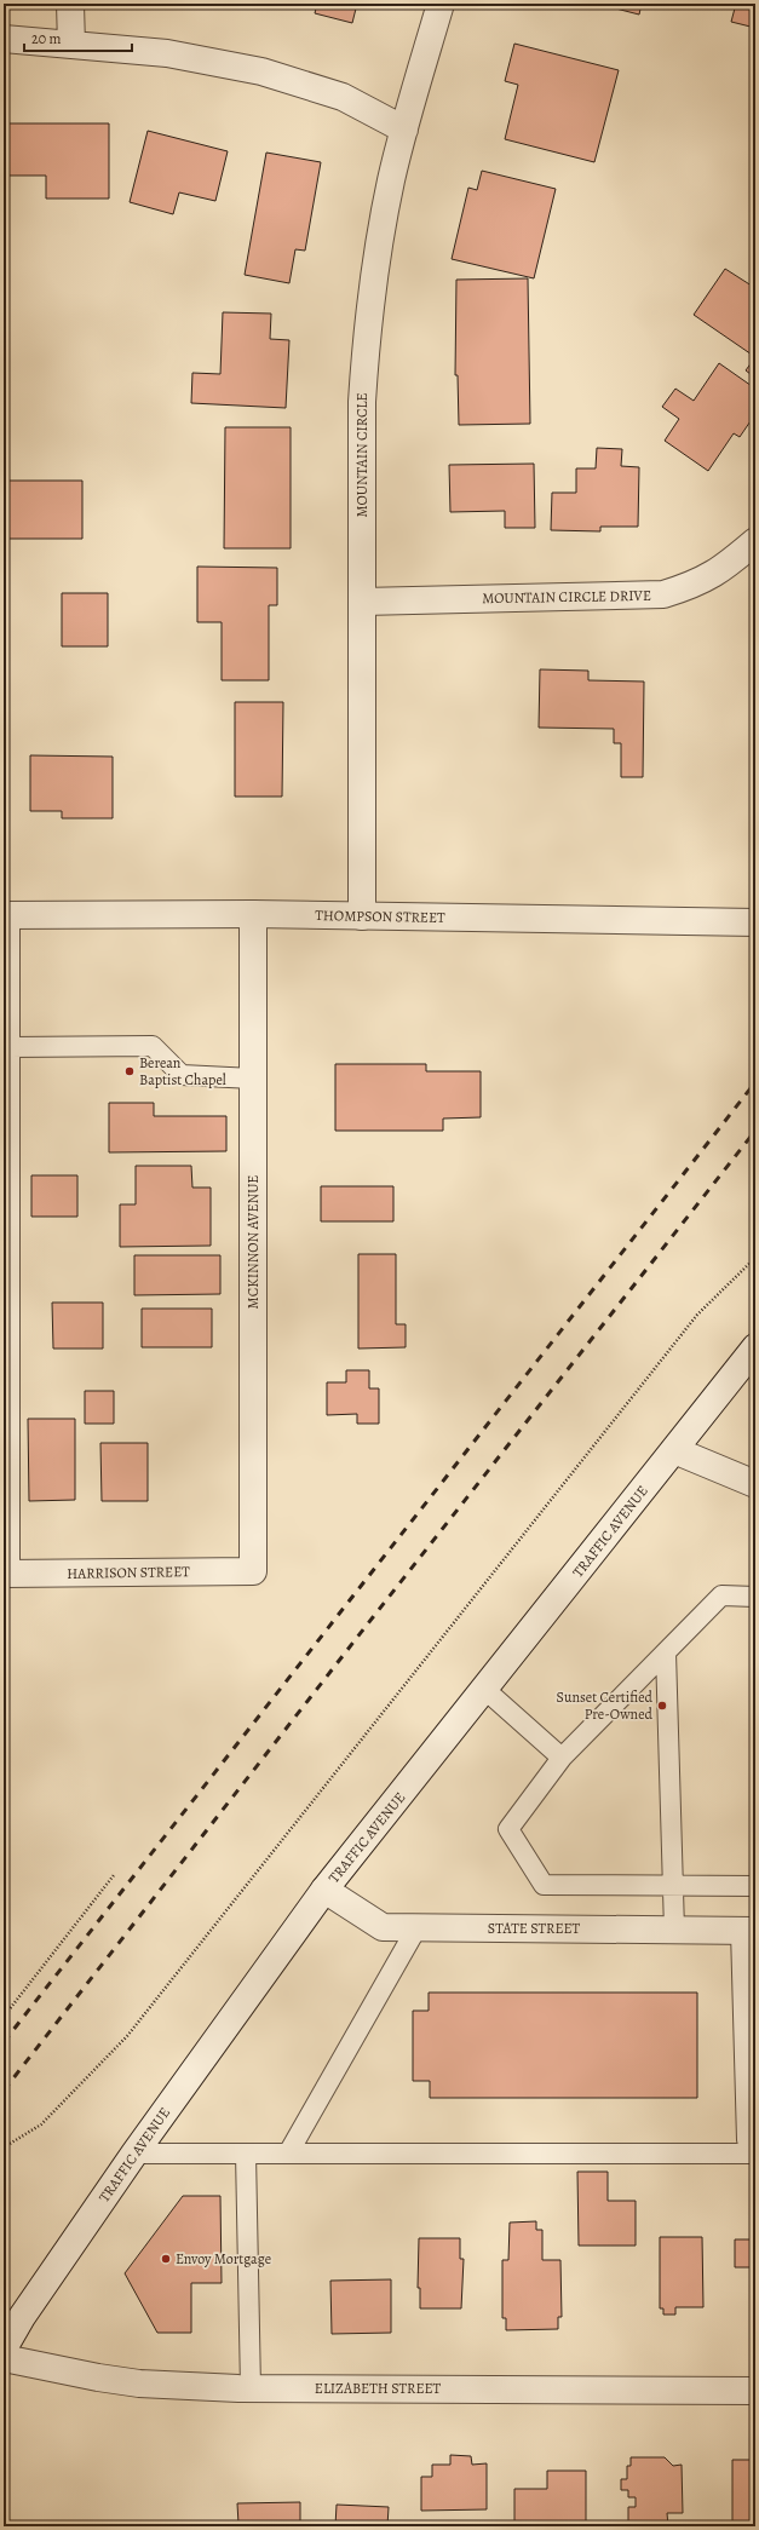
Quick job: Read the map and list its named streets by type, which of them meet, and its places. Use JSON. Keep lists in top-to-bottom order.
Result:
{
  "streets": {
    "street": [
      "MOUNTAIN CIRCLE",
      "MOUNTAIN CIRCLE DRIVE",
      "THOMPSON STREET",
      "MCKINNON AVENUE",
      "TRAFFIC AVENUE",
      "HARRISON STREET",
      "STATE STREET",
      "ELIZABETH STREET"
    ]
  },
  "crossings": [
    ["MOUNTAIN CIRCLE", "MOUNTAIN CIRCLE DRIVE"],
    ["MOUNTAIN CIRCLE", "THOMPSON STREET"],
    ["THOMPSON STREET", "MCKINNON AVENUE"],
    ["MCKINNON AVENUE", "HARRISON STREET"],
    ["TRAFFIC AVENUE", "STATE STREET"]
  ],
  "places": ["Berean Baptist Chapel", "Sunset Certified Pre-Owned", "Envoy Mortgage"],
  "scale_bar": "20 m"
}
